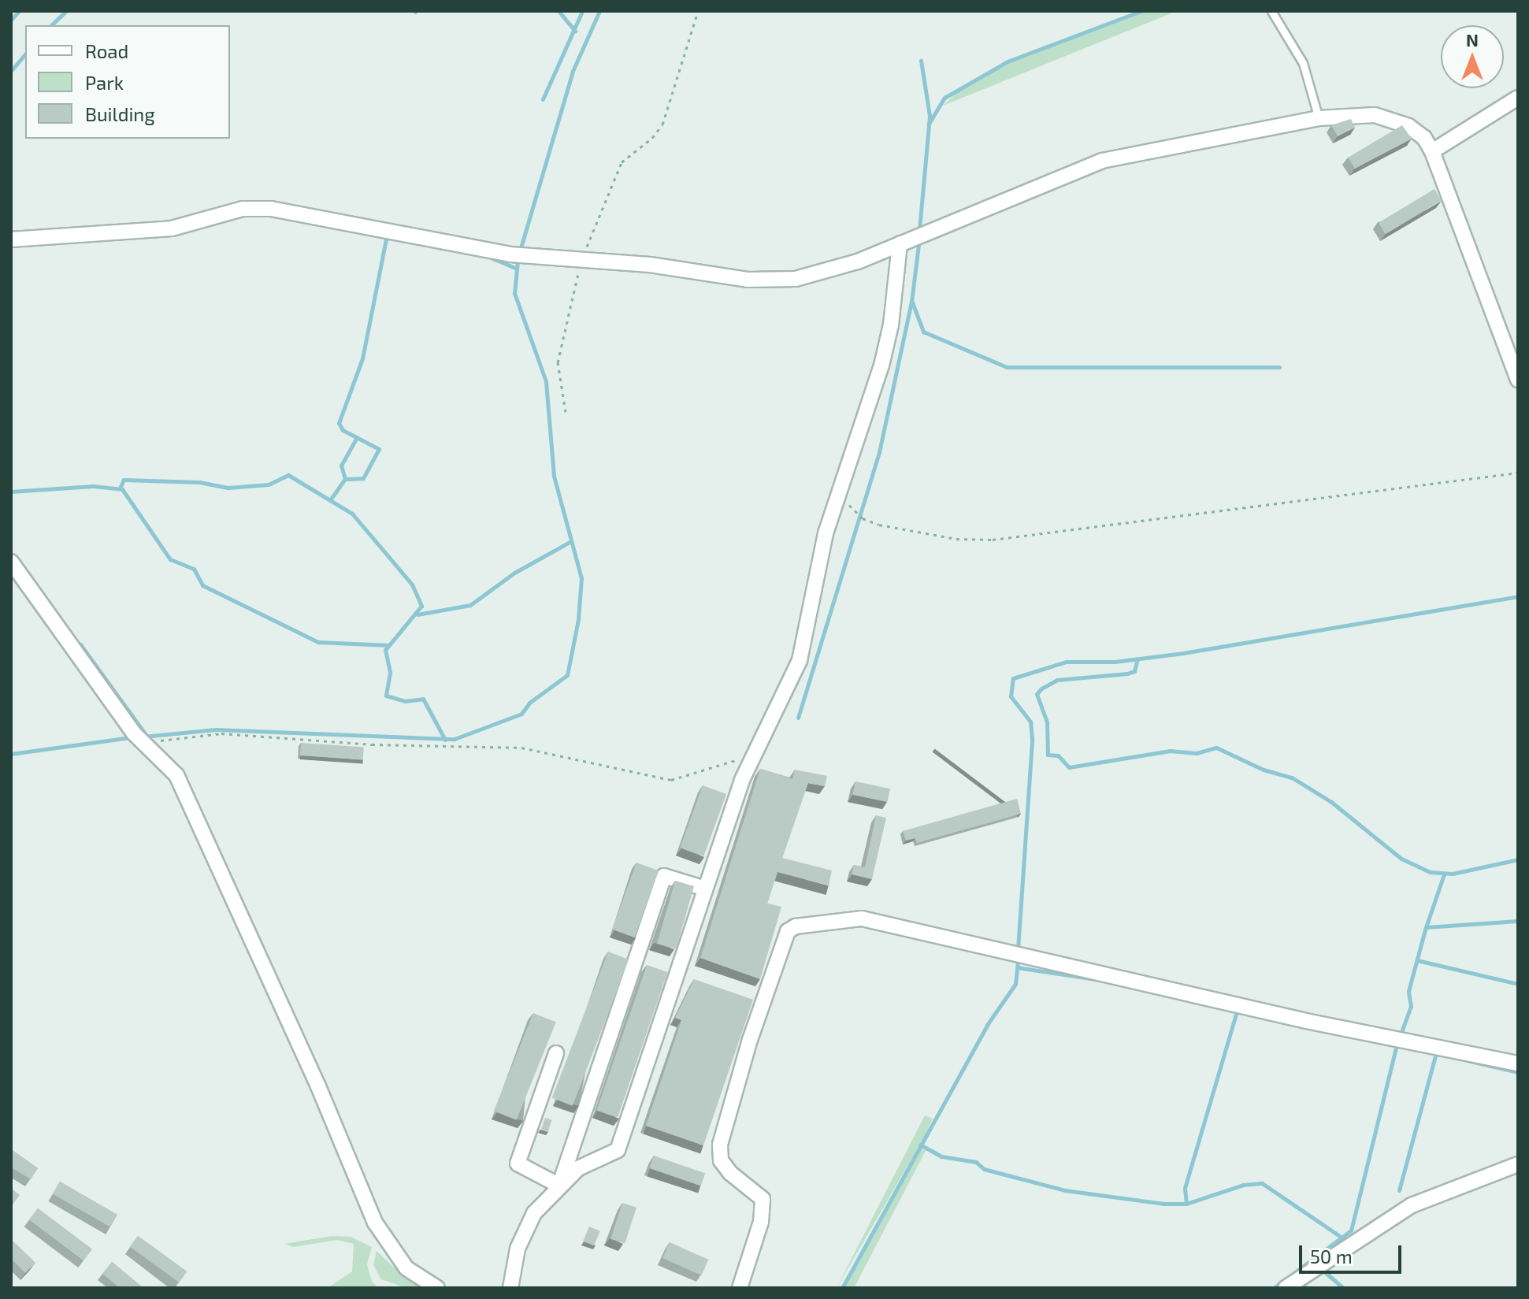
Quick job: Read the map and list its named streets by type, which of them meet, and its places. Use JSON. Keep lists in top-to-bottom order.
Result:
{
  "legend": ["Road", "Park", "Building"],
  "scale_bar": "50 m",
  "north": "top"
}
